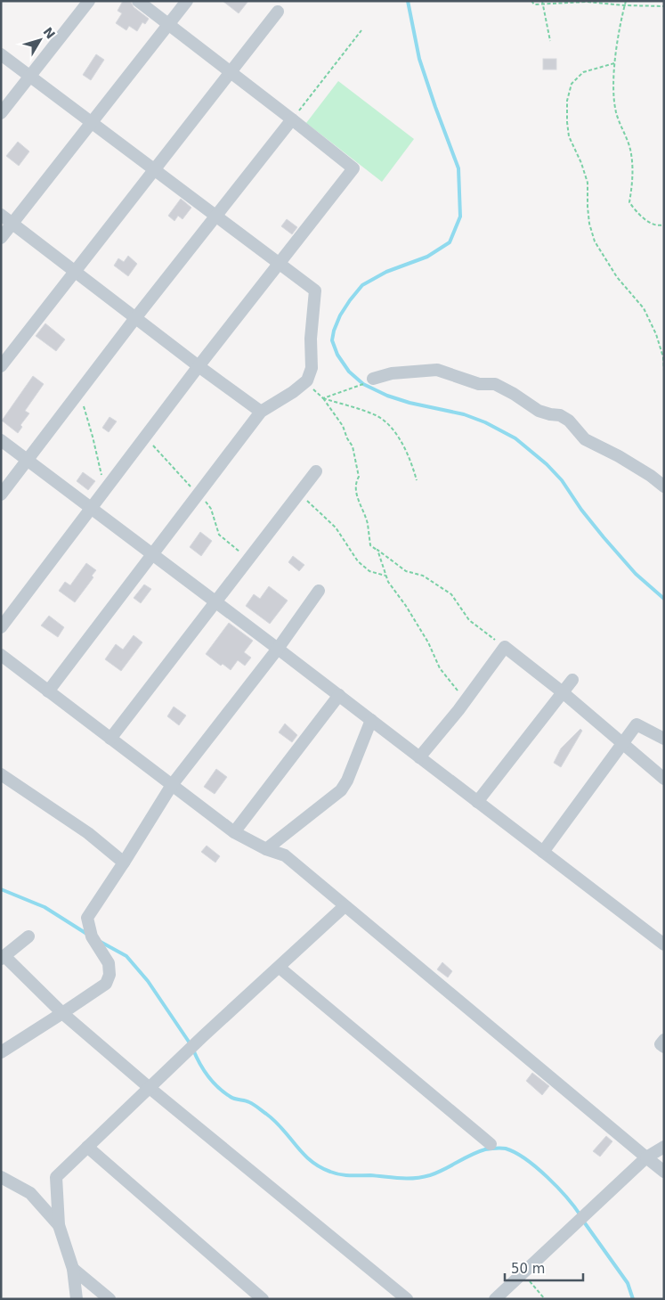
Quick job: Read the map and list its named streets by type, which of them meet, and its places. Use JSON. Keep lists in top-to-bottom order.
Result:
{
  "scale_bar": "50 m",
  "north": "top right"
}
